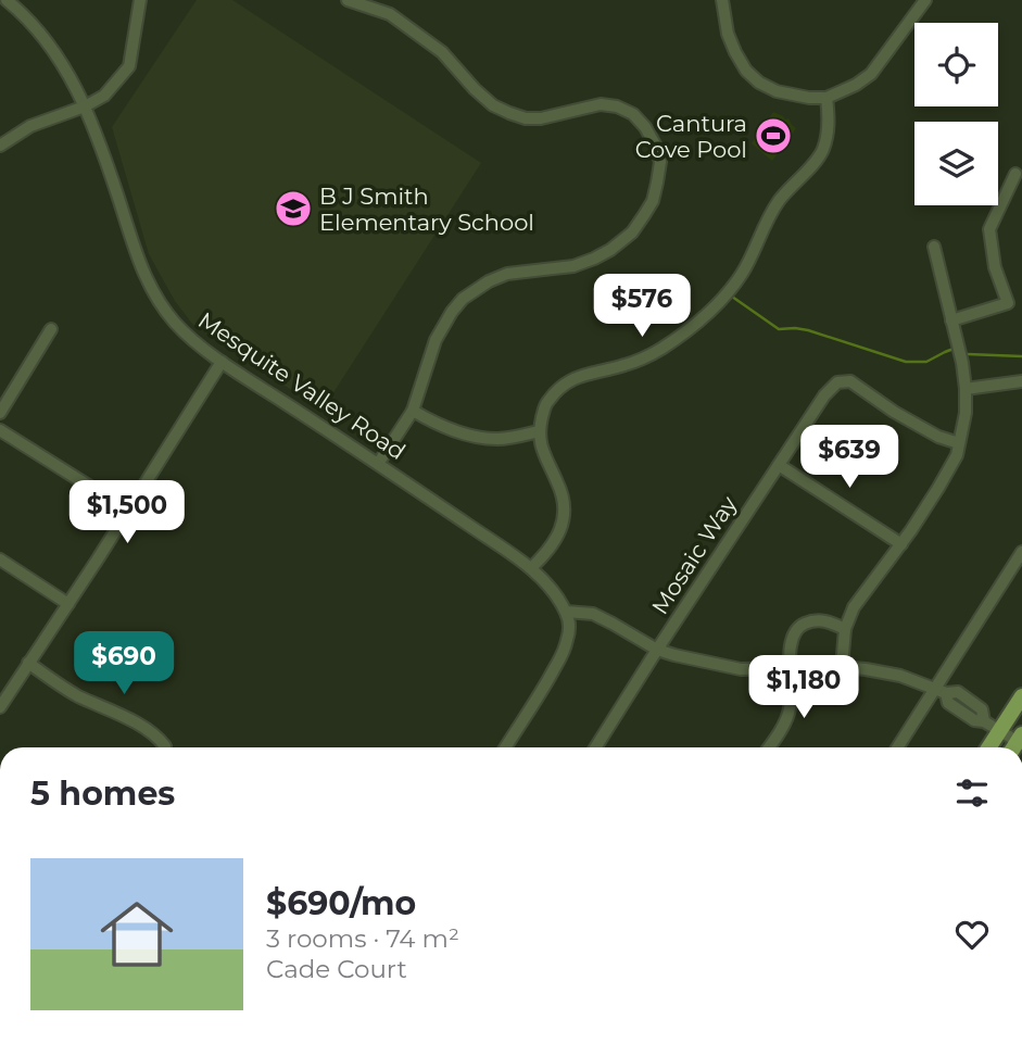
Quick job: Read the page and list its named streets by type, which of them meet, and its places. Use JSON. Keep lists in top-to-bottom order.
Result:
{
  "streets": {
    "street": ["Mesquite Valley Road", "Mosaic Way"]
  },
  "places": {
    "sports": ["Cantura Cove Pool"],
    "school or university": ["B J Smith Elementary School"]
  },
  "page": {
    "price": [
      "$576",
      "$639",
      "$1,500",
      "$690",
      "$1,180"
    ],
    "heading": "5 homes",
    "list": [
      {
        "name": "$690/mo",
        "note": "3 rooms · 74 m² · Cade Court"
      }
    ]
  }
}
